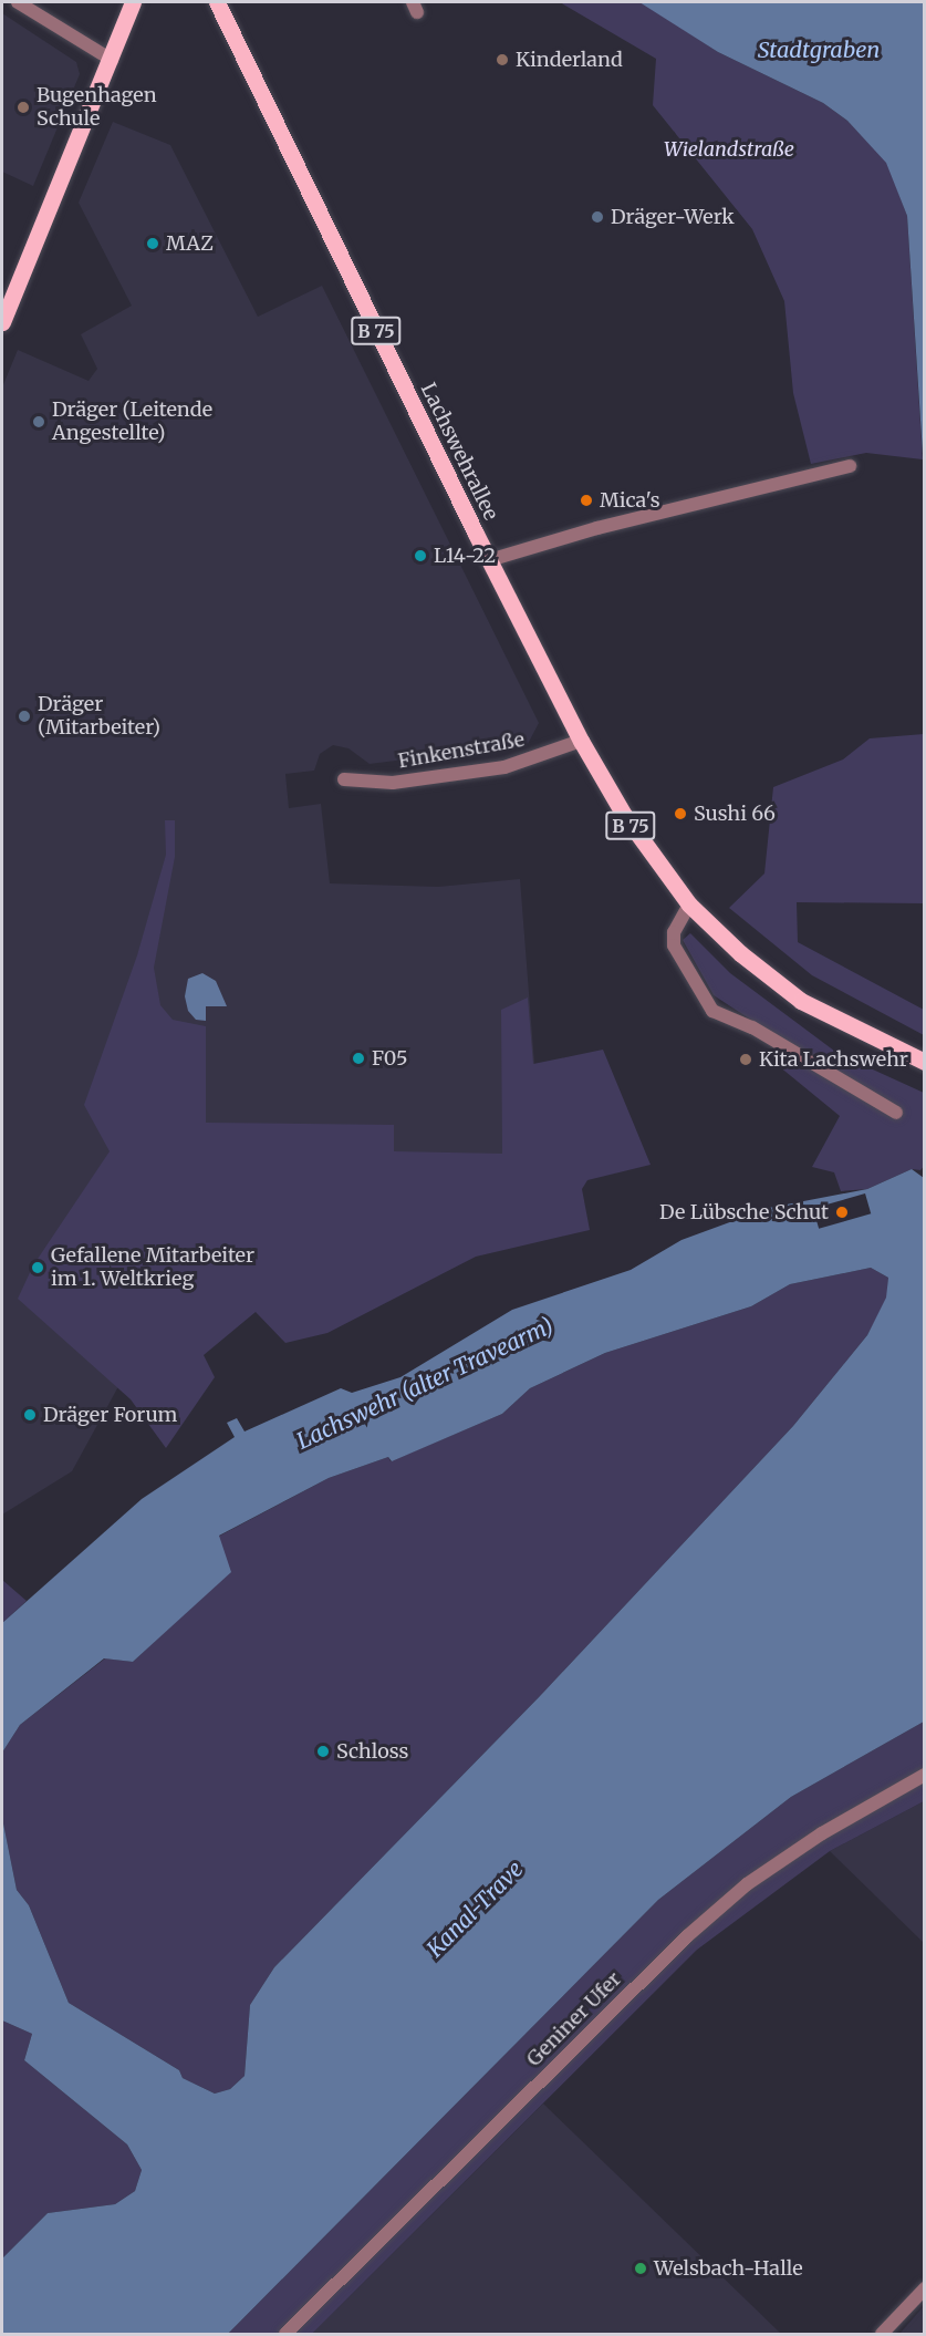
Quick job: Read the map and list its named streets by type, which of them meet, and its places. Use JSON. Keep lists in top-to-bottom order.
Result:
{
  "streets": {
    "main road": ["B 75", "Lachswehrallee"],
    "street": ["Finkenstraße", "Geniner Ufer"]
  },
  "crossings": [
    ["Lachswehrallee", "Finkenstraße"]
  ],
  "water": ["Stadtgraben", "Lachswehr (alter Travearm)", "Kanal-Trave"],
  "parks": ["Wielandstraße"],
  "places": [
    "Kinderland",
    "Bugenhagen Schule",
    "Dräger-Werk",
    "MAZ",
    "Dräger (Leitende Angestellte)",
    "Mica's",
    "L14-22",
    "Dräger (Mitarbeiter)",
    "Sushi 66",
    "F05",
    "Kita Lachswehr",
    "De Lübsche Schut",
    "Gefallene Mitarbeiter im 1. Weltkrieg",
    "Dräger Forum",
    "Schloss",
    "Welsbach-Halle"
  ]
}
